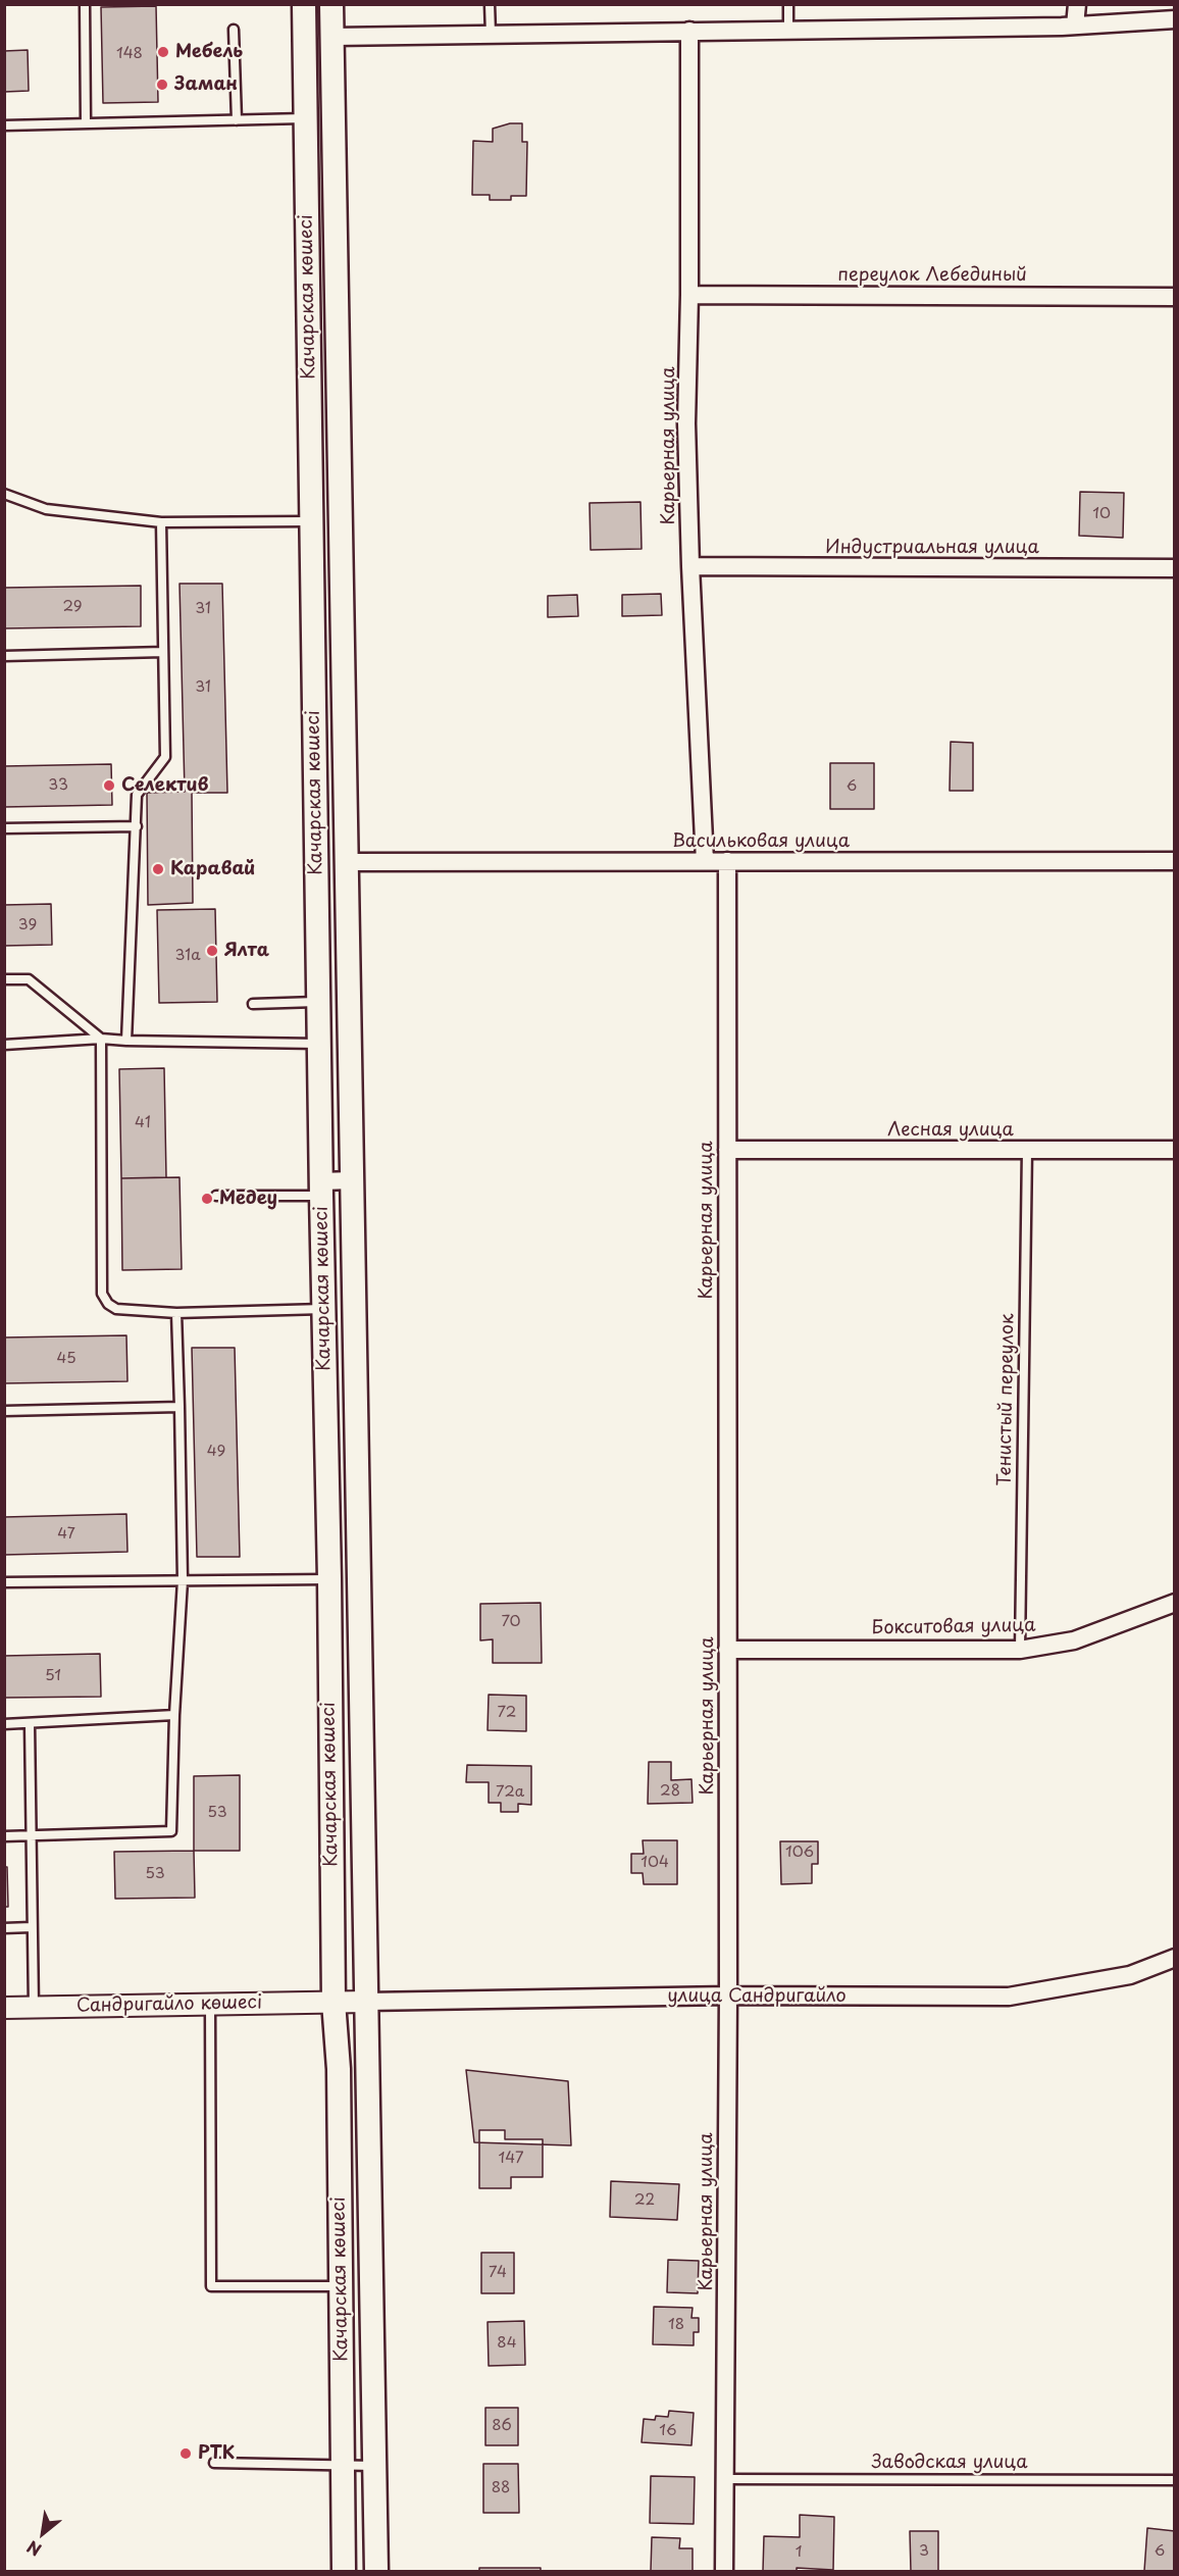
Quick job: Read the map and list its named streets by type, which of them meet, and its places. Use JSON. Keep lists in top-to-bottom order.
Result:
{
  "streets": {
    "main road": ["Качарская көшесі"],
    "street": [
      "переулок Лебединый",
      "Карьерная улица",
      "Индустриальная улица",
      "Васильковая улица",
      "Лесная улица",
      "Бокситовая улица",
      "улица Сандригайло",
      "Сандригайло көшесі"
    ],
    "lane": ["Тенистый переулок", "Заводская улица"]
  },
  "crossings": [
    ["переулок Лебединый", "Карьерная улица"],
    ["Качарская көшесі", "Васильковая улица"],
    ["Качарская көшесі", "улица Сандригайло"],
    ["Качарская көшесі", "Сандригайло көшесі"],
    ["Карьерная улица", "Индустриальная улица"],
    ["Карьерная улица", "Васильковая улица"],
    ["Карьерная улица", "Лесная улица"],
    ["Карьерная улица", "Бокситовая улица"],
    ["Карьерная улица", "улица Сандригайло"],
    ["Карьерная улица", "Заводская улица"],
    ["Лесная улица", "Тенистый переулок"],
    ["Тенистый переулок", "Бокситовая улица"],
    ["улица Сандригайло", "Сандригайло көшесі"]
  ],
  "places": [
    "Мебель",
    "Заман",
    "Селектив",
    "Каравай",
    "Ялта",
    "Медеу",
    "РТК"
  ],
  "house_numbers": [
    "148",
    "10",
    "29",
    "31",
    "31",
    "33",
    "6",
    "39",
    "31а",
    "41",
    "45",
    "49",
    "47",
    "70",
    "51",
    "72",
    "28",
    "72а",
    "53",
    "106",
    "104",
    "53",
    "147",
    "22",
    "74",
    "18",
    "84",
    "86",
    "16",
    "88",
    "3",
    "6",
    "1"
  ],
  "north": "bottom left"
}
